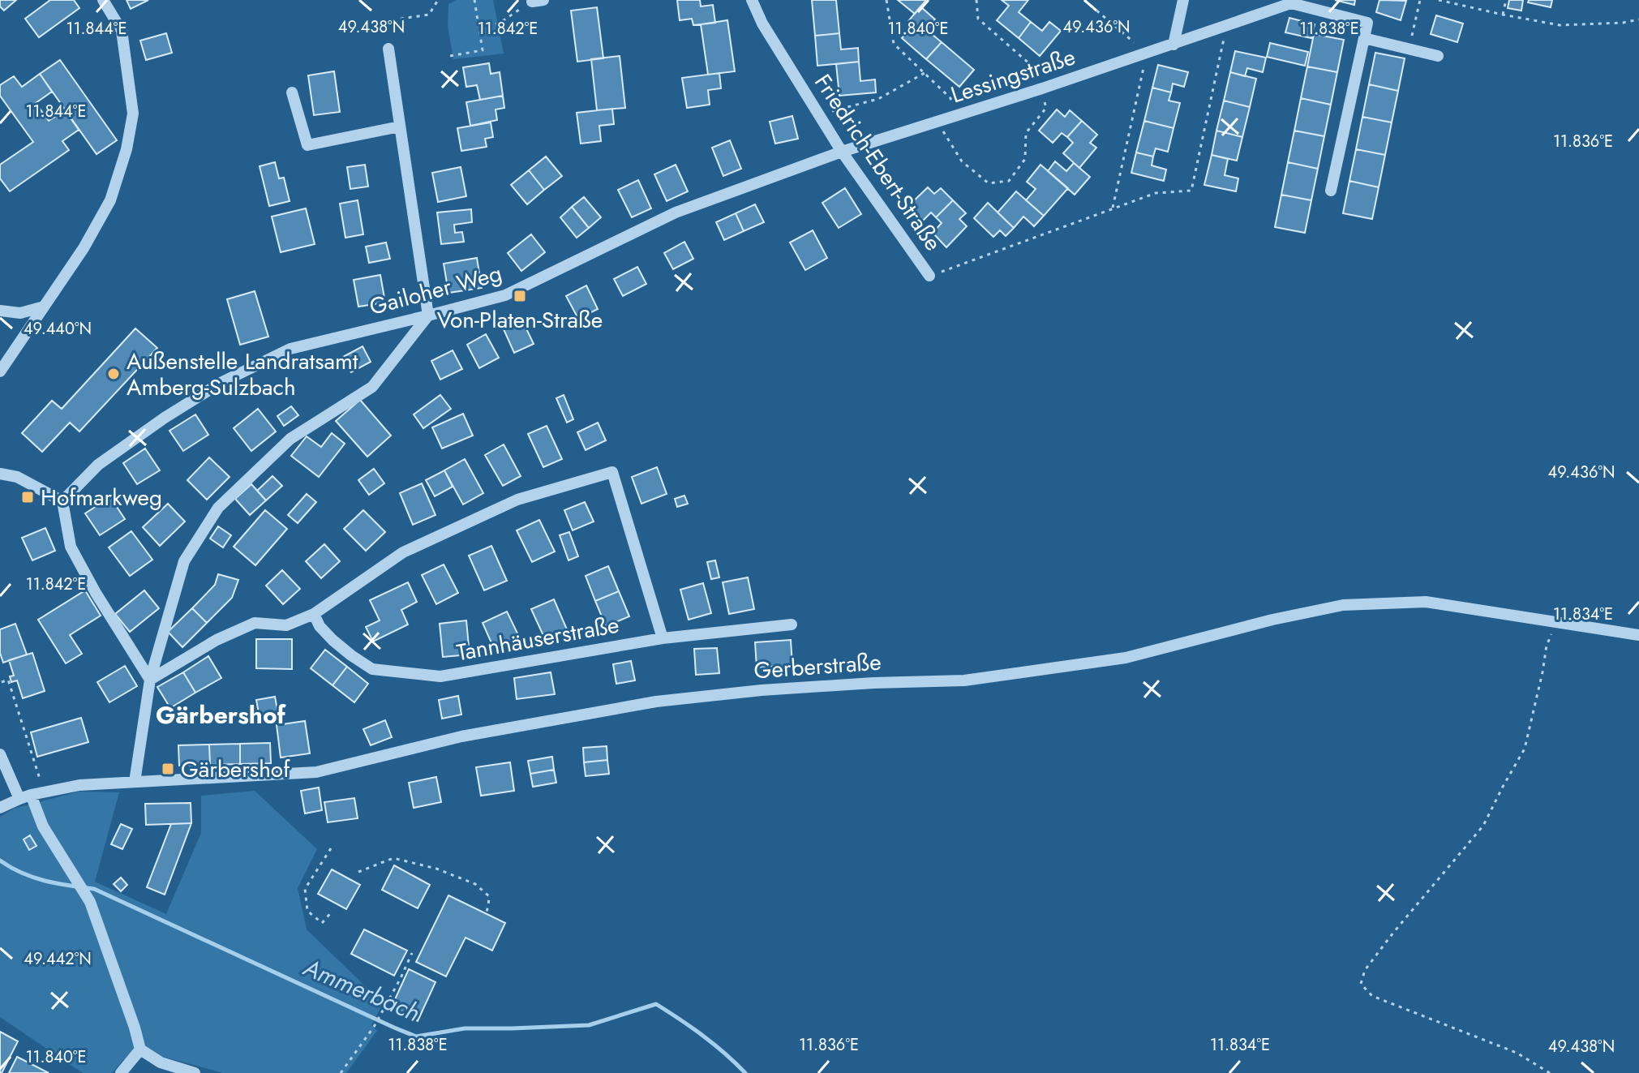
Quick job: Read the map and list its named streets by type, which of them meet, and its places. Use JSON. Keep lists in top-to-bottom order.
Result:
{
  "streets": {
    "street": [
      "Lessingstraße",
      "Friedrich-Ebert-Straße",
      "Gailoher Weg",
      "Tannhäuserstraße",
      "Gerberstraße"
    ]
  },
  "crossings": [
    ["Lessingstraße", "Friedrich-Ebert-Straße"],
    ["Lessingstraße", "Gailoher Weg"],
    ["Friedrich-Ebert-Straße", "Gailoher Weg"]
  ],
  "districts": ["Gärbershof"],
  "water": ["Ammerbach"],
  "places": {
    "transit": ["Von-Platen-Straße", "Hofmarkweg", "Gärbershof"],
    "other": ["Außenstelle Landratsamt Amberg-Sulzbach"]
  },
  "coordinates": [
    "49.438°N",
    "49.436°N",
    "11.844°E",
    "11.842°E",
    "11.840°E",
    "11.838°E",
    "11.836°E",
    "49.440°N",
    "11.834°E",
    "49.442°N"
  ]
}
